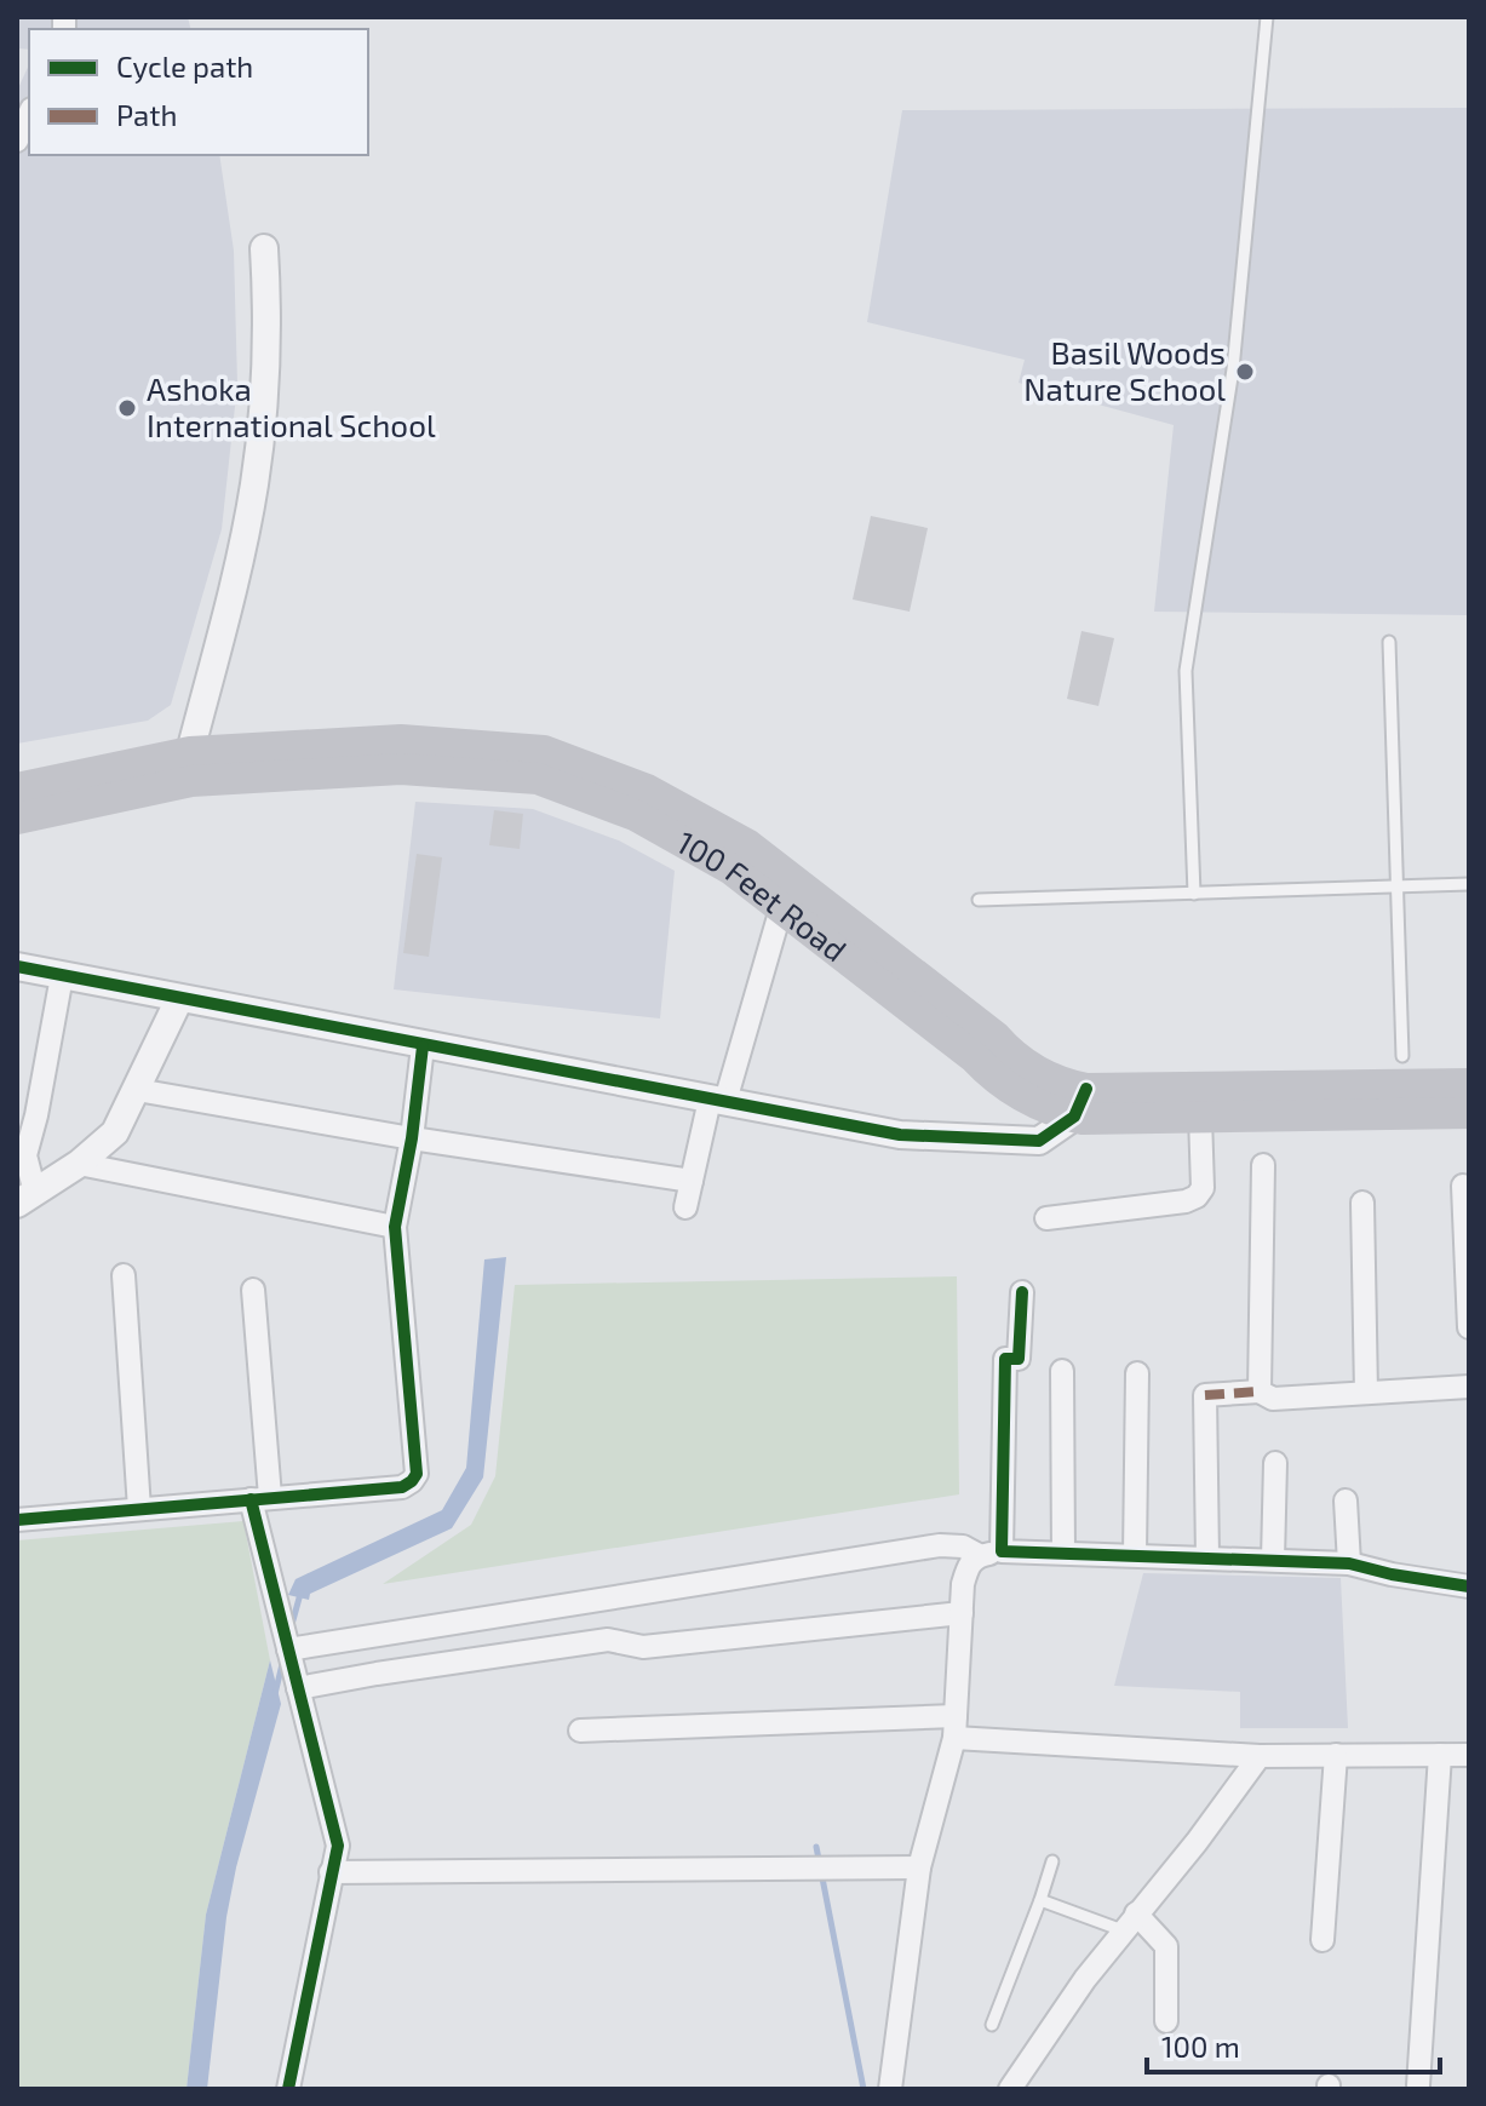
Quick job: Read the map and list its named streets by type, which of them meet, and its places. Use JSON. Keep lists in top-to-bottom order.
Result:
{
  "streets": {
    "main road": ["100 Feet Road"]
  },
  "places": ["Basil Woods Nature School", "Ashoka International School"],
  "legend": ["Cycle path", "Path"],
  "scale_bar": "100 m"
}
